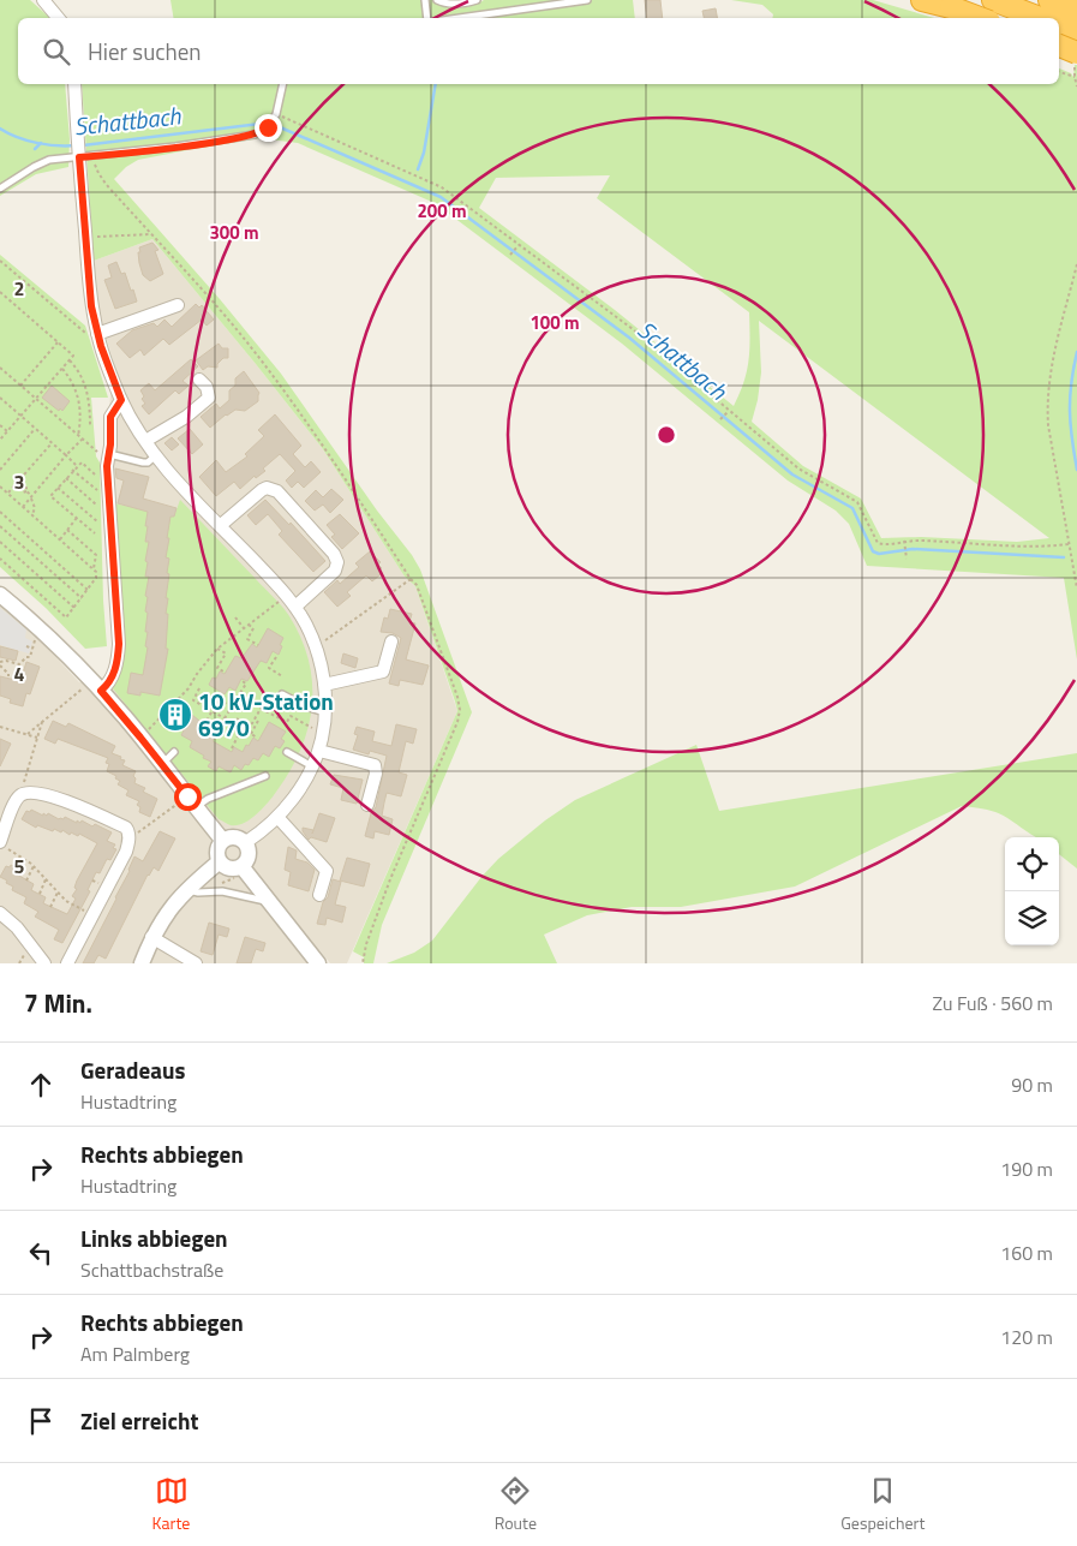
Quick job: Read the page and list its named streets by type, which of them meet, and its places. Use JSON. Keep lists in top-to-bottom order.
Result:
{
  "water": ["Schattbach"],
  "places": {
    "building": ["10 kV-Station 6970"]
  },
  "page": {
    "search": "Hier suchen",
    "heading": ["7 Min.", "Zu Fuß · 560 m"],
    "list": [
      ["Geradeaus", "Hustadtring", "90 m"],
      ["Rechts abbiegen", "Hustadtring", "190 m"],
      ["Links abbiegen", "Schattbachstraße", "160 m"],
      ["Rechts abbiegen", "Am Palmberg", "120 m"],
      "Ziel erreicht"
    ],
    "nav": ["Karte", "Route", "Gespeichert"]
  },
  "grid": {
    "rows": [
      "2",
      "3",
      "4",
      "5"
    ]
  },
  "rings": ["200 m", "300 m", "100 m"]
}
